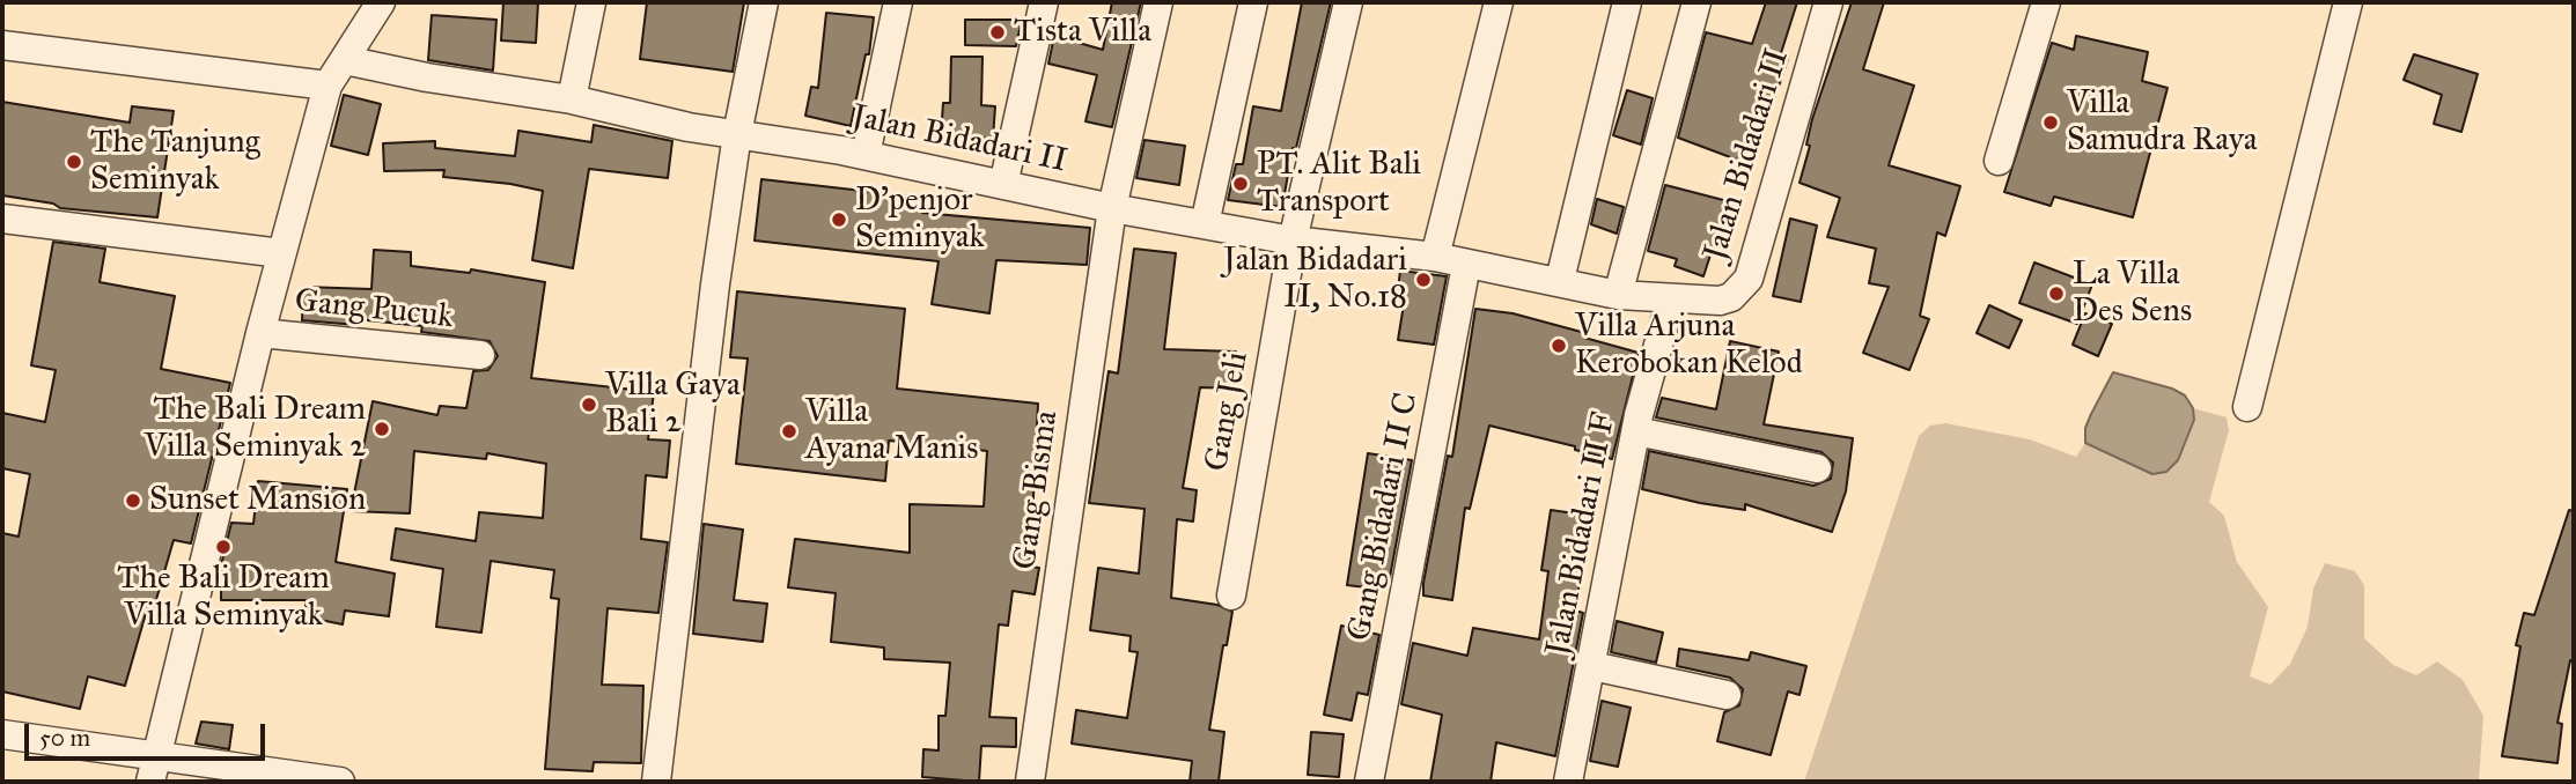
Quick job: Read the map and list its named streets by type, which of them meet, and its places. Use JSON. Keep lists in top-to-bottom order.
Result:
{
  "streets": {
    "street": [
      "Jalan Bidadari II",
      "Gang Pucuk",
      "Gang Jeli",
      "Gang Bisma",
      "Gang Bidadari II C",
      "Jalan Bidadari II F"
    ]
  },
  "crossings": [
    ["Jalan Bidadari II", "Gang Jeli"],
    ["Jalan Bidadari II", "Gang Bisma"],
    ["Jalan Bidadari II", "Gang Bidadari II C"],
    ["Jalan Bidadari II", "Jalan Bidadari II F"]
  ],
  "places": [
    "Tista Villa",
    "Villa Samudra Raya",
    "The Tanjung Seminyak",
    "PT. Alit Bali Transport",
    "D'penjor Seminyak",
    "Jalan Bidadari II, No.18",
    "La Villa Des Sens",
    "Villa Arjuna Kerobokan Kelod",
    "Villa Gaya Bali 2",
    "The Bali Dream Villa Seminyak 2",
    "Villa Ayana Manis",
    "Sunset Mansion",
    "The Bali Dream Villa Seminyak"
  ],
  "scale_bar": "50 m"
}
